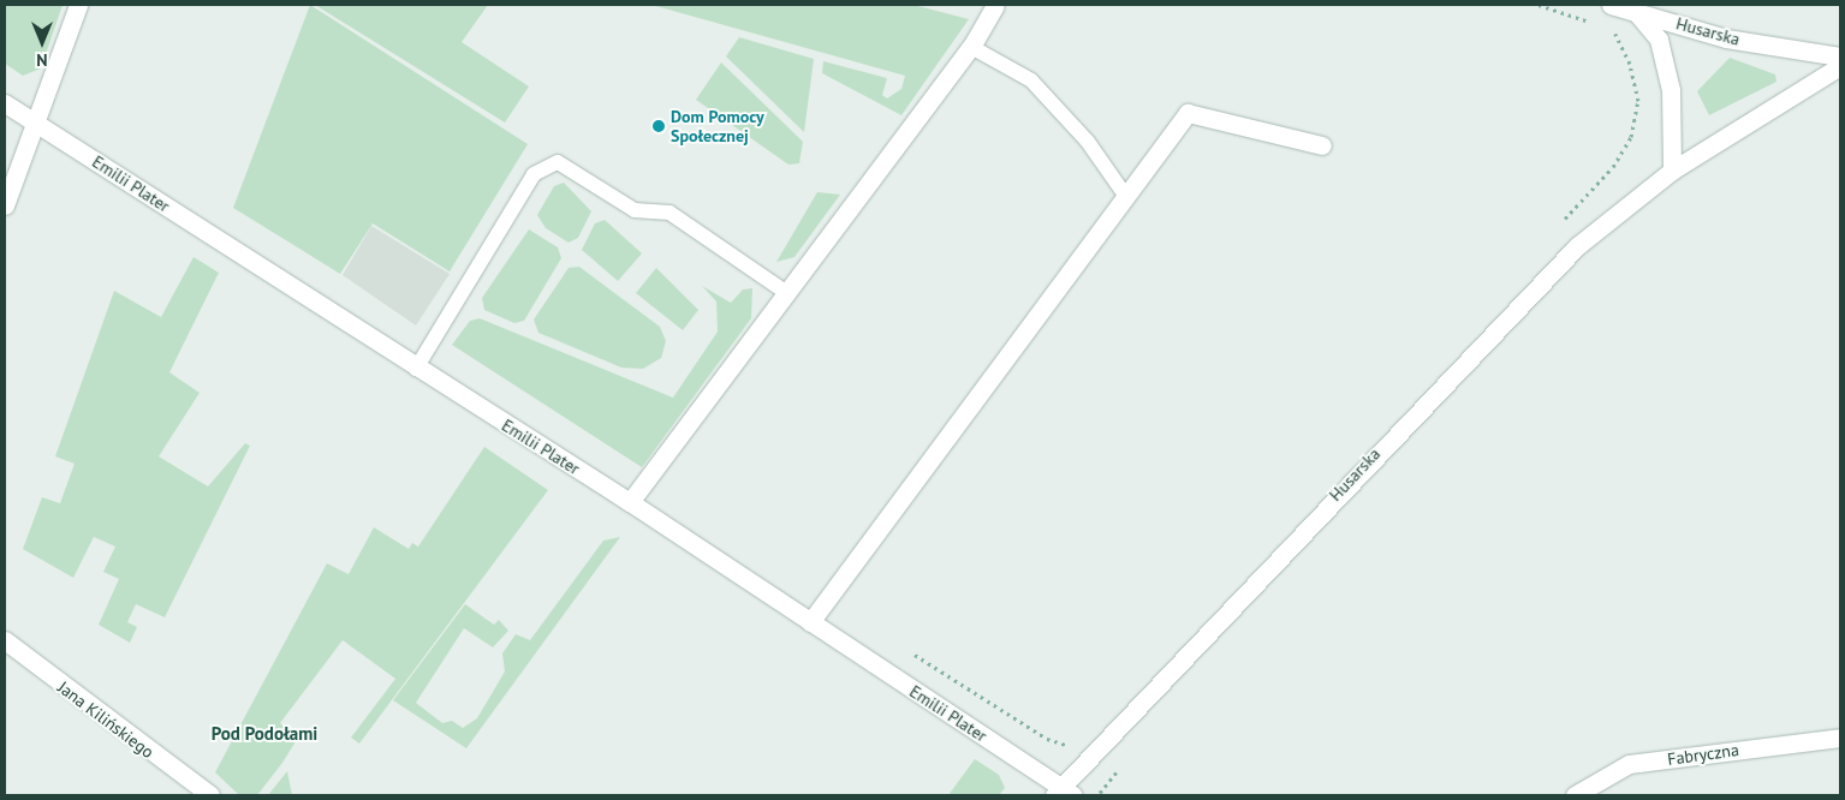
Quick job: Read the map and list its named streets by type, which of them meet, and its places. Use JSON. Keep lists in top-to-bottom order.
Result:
{
  "streets": {
    "street": [
      "Husarska",
      "Emilii Plater",
      "Jana Kilińskiego",
      "Fabryczna"
    ]
  },
  "crossings": [
    ["Husarska", "Emilii Plater"]
  ],
  "districts": ["Pod Podołami"],
  "places": ["Dom Pomocy Społecznej"],
  "north": "bottom"
}
